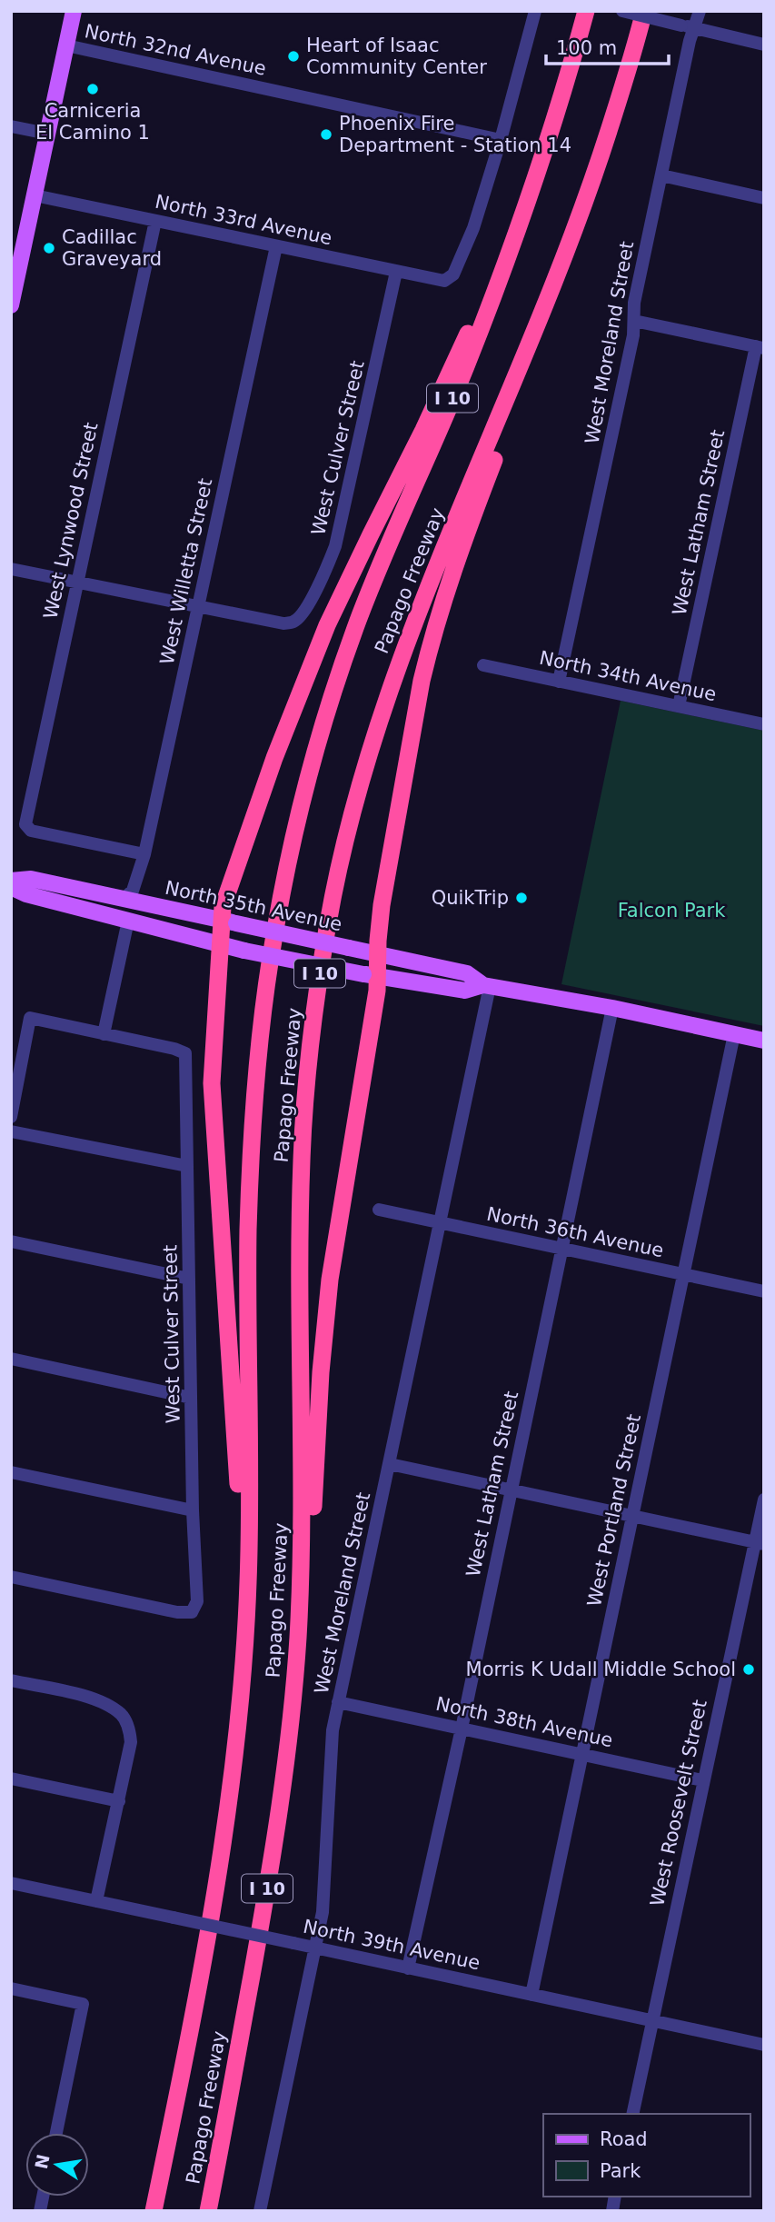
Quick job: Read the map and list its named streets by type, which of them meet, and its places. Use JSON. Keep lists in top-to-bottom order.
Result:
{
  "streets": {
    "highway": ["I 10", "Papago Freeway"],
    "main road": ["North 35th Avenue"],
    "street": [
      "North 32nd Avenue",
      "North 33rd Avenue",
      "West Moreland Street",
      "West Culver Street",
      "West Lynwood Street",
      "West Latham Street",
      "West Willetta Street",
      "North 34th Avenue",
      "North 36th Avenue",
      "West Portland Street",
      "North 38th Avenue",
      "West Roosevelt Street",
      "North 39th Avenue"
    ]
  },
  "crossings": [
    ["North 32nd Avenue", "North 33rd Avenue"],
    ["North 33rd Avenue", "West Culver Street"],
    ["North 33rd Avenue", "West Lynwood Street"],
    ["North 33rd Avenue", "West Willetta Street"],
    ["West Moreland Street", "North 34th Avenue"],
    ["West Moreland Street", "North 35th Avenue"],
    ["West Moreland Street", "North 36th Avenue"],
    ["West Moreland Street", "North 38th Avenue"],
    ["West Moreland Street", "North 39th Avenue"],
    ["West Culver Street", "West Willetta Street"],
    ["West Lynwood Street", "West Willetta Street"],
    ["West Latham Street", "North 34th Avenue"],
    ["West Latham Street", "North 35th Avenue"],
    ["West Latham Street", "North 36th Avenue"],
    ["West Latham Street", "North 38th Avenue"],
    ["West Latham Street", "North 39th Avenue"],
    ["West Willetta Street", "North 35th Avenue"],
    ["North 35th Avenue", "West Portland Street"],
    ["North 36th Avenue", "West Portland Street"],
    ["West Portland Street", "North 38th Avenue"],
    ["West Portland Street", "North 39th Avenue"],
    ["North 38th Avenue", "West Roosevelt Street"],
    ["West Roosevelt Street", "North 39th Avenue"]
  ],
  "parks": ["Falcon Park"],
  "places": [
    "Heart of Isaac Community Center",
    "Carniceria El Camino 1",
    "Phoenix Fire Department - Station 14",
    "Cadillac Graveyard",
    "QuikTrip",
    "Morris K Udall Middle School"
  ],
  "legend": ["Road", "Park"],
  "scale_bar": "100 m",
  "north": "left"
}
